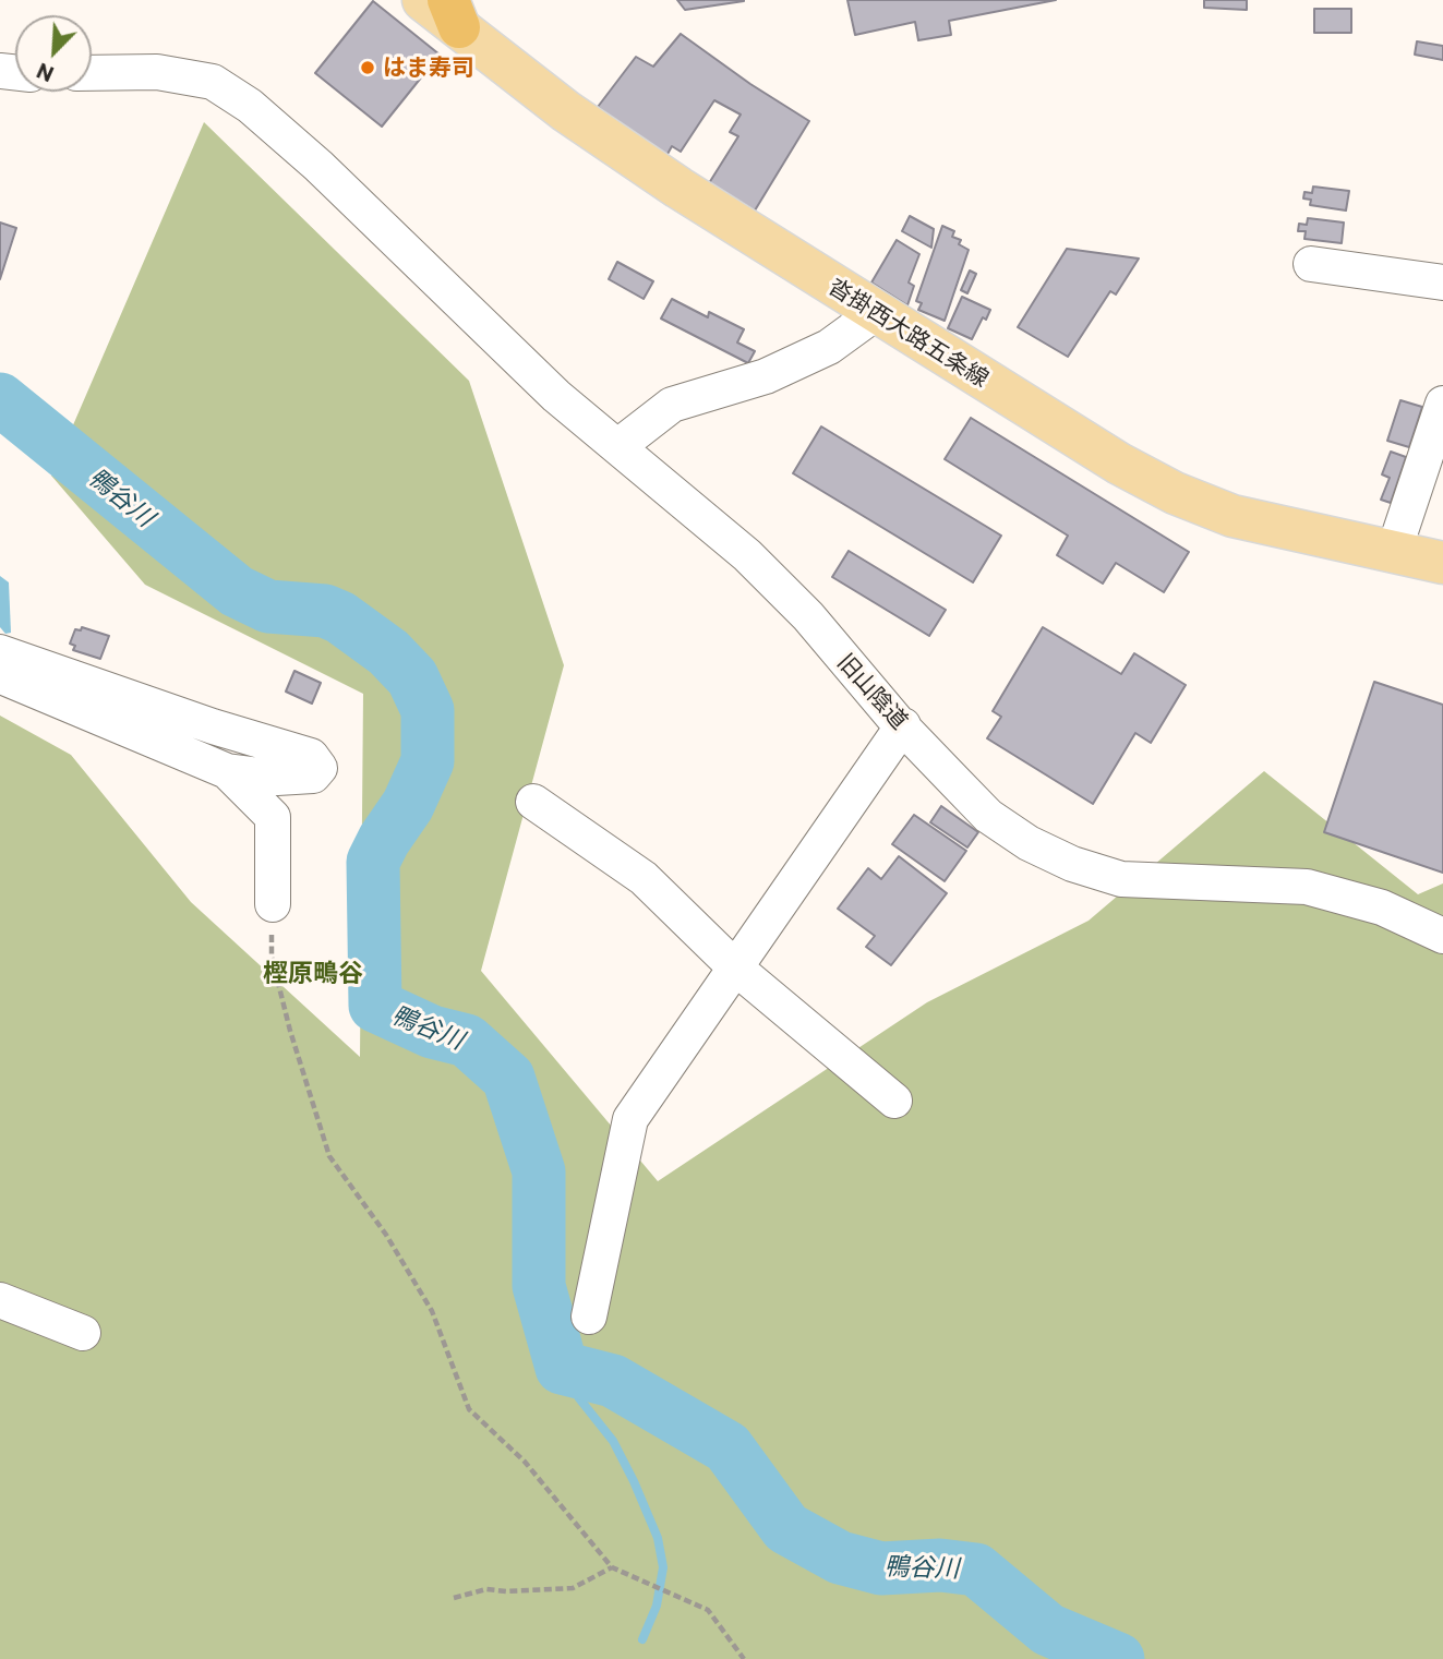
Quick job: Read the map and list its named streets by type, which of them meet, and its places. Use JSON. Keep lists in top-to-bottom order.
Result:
{
  "streets": {
    "main road": ["沓掛西大路五条線"],
    "street": ["旧山陰道"]
  },
  "districts": ["樫原鴫谷"],
  "water": ["鴨谷川"],
  "places": ["はま寿司"],
  "north": "bottom left"
}
